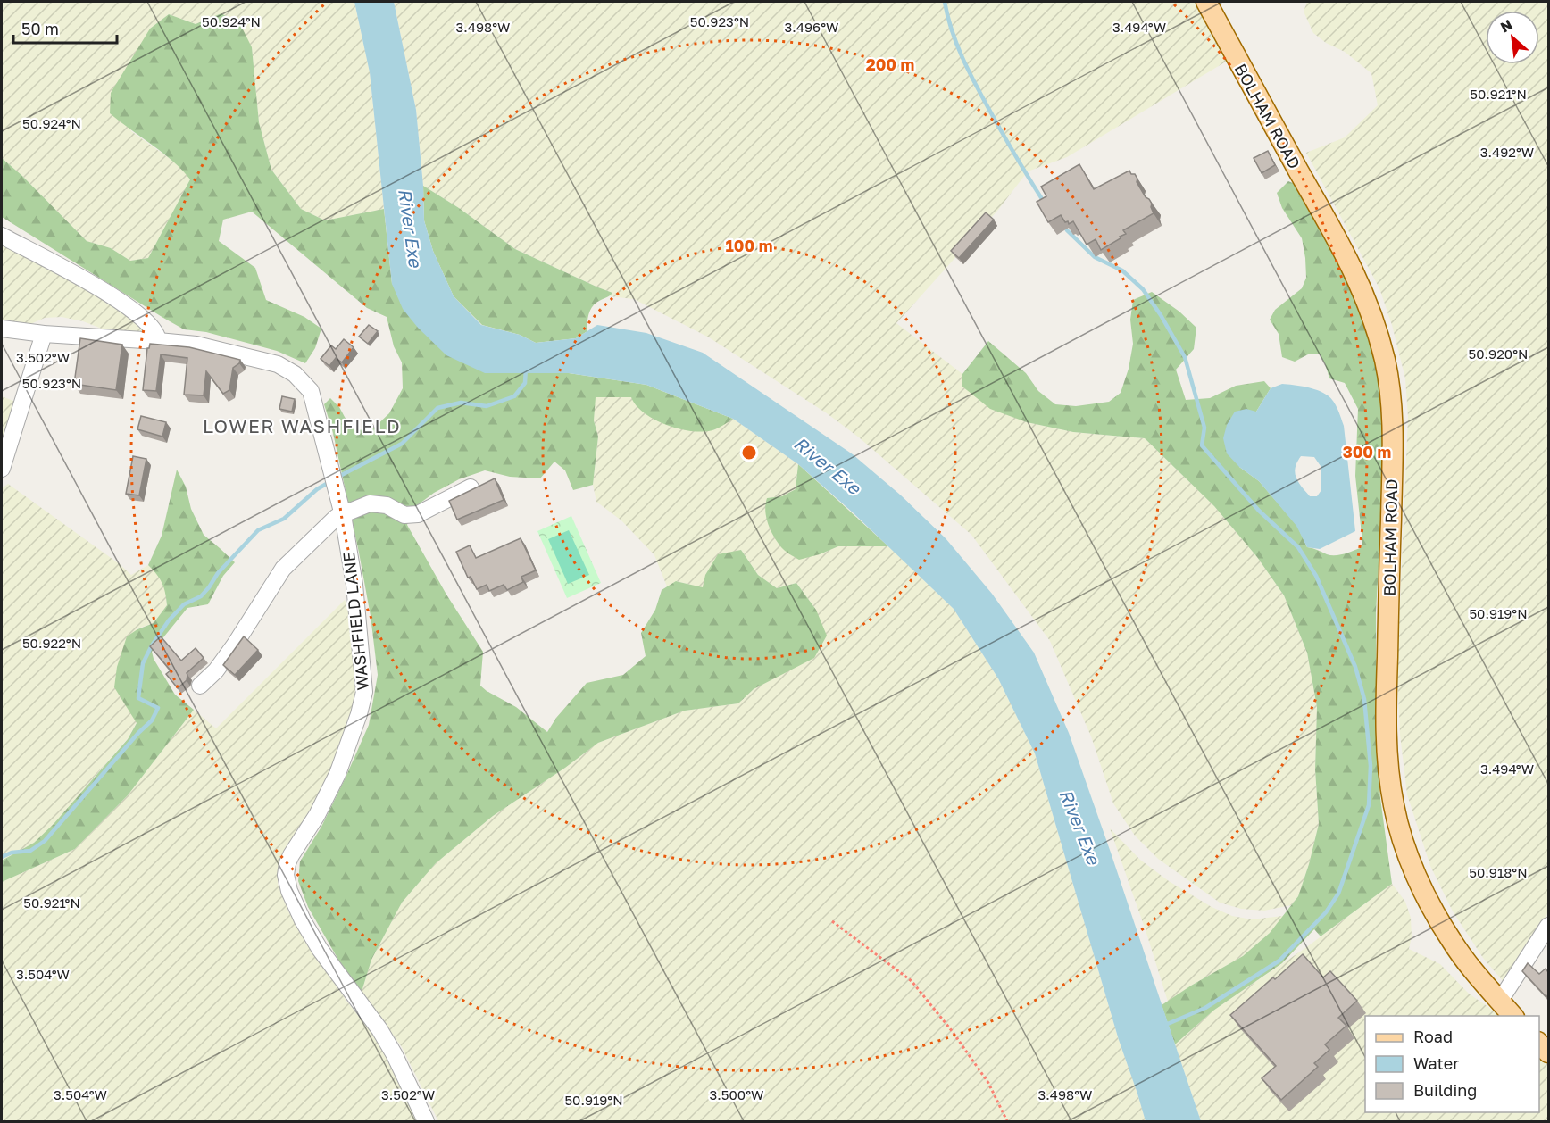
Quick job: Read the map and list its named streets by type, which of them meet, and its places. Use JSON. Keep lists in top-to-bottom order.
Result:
{
  "streets": {
    "main road": ["BOLHAM ROAD"],
    "street": ["WASHFIELD LANE"]
  },
  "districts": ["LOWER WASHFIELD"],
  "water": ["River Exe"],
  "legend": ["Road", "Water", "Building"],
  "scale_bar": "50 m",
  "north": "top left",
  "coordinates": [
    "50.924°N",
    "50.923°N",
    "3.498°W",
    "3.496°W",
    "3.494°W",
    "50.921°N",
    "3.492°W",
    "50.920°N",
    "3.502°W",
    "50.919°N",
    "50.922°N",
    "50.918°N",
    "3.504°W",
    "3.500°W"
  ],
  "rings": ["200 m", "100 m", "300 m"]
}
